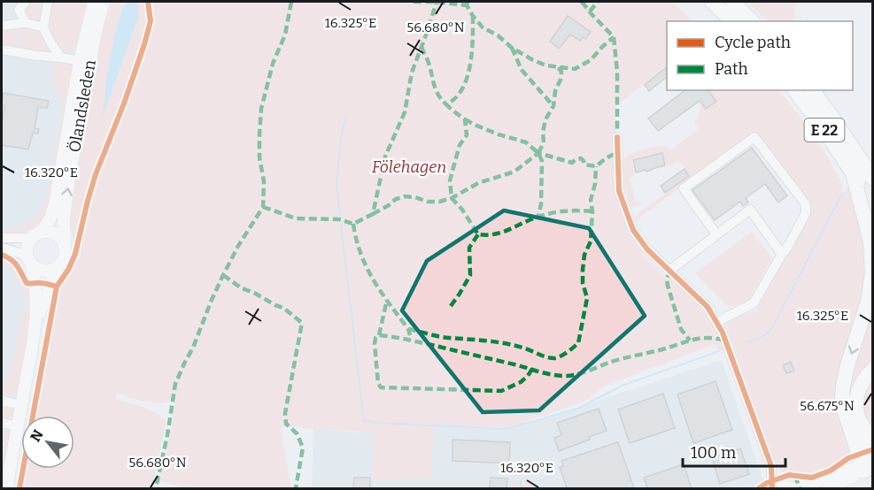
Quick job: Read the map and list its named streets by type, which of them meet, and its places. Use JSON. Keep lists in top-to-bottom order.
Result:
{
  "streets": {
    "highway": ["E 22"],
    "main road": ["Ölandsleden"]
  },
  "parks": ["Fölehagen"],
  "legend": ["Cycle path", "Path"],
  "scale_bar": "100 m",
  "north": "top left",
  "coordinates": [
    "16.325°E",
    "56.680°N",
    "16.320°E",
    "56.675°N"
  ]
}
